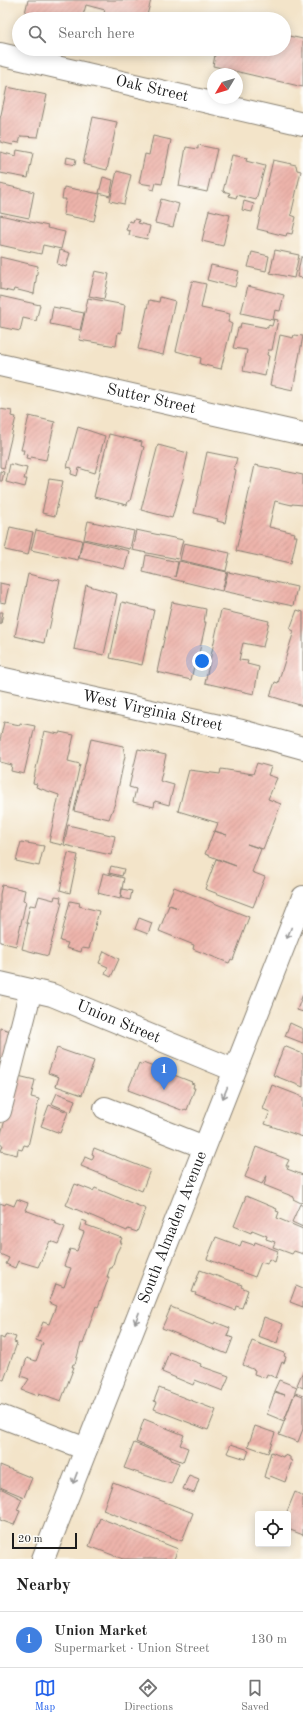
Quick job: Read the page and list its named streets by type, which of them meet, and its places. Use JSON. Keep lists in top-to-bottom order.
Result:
{
  "streets": {
    "street": [
      "Oak Street",
      "Sutter Street",
      "West Virginia Street",
      "Union Street",
      "South Almaden Avenue"
    ]
  },
  "crossings": [
    ["Union Street", "South Almaden Avenue"]
  ],
  "one_way": ["South Almaden Avenue"],
  "scale_bar": "20 m",
  "north": "bottom left",
  "page": {
    "search": "Search here",
    "pins": "1",
    "scale": "20 m",
    "heading": "Nearby",
    "list": [
      {
        "mark": "1",
        "name": "Union Market",
        "note": "Supermarket · Union Street",
        "value": "130 m"
      }
    ],
    "nav": ["Map", "Directions", "Saved"]
  }
}
